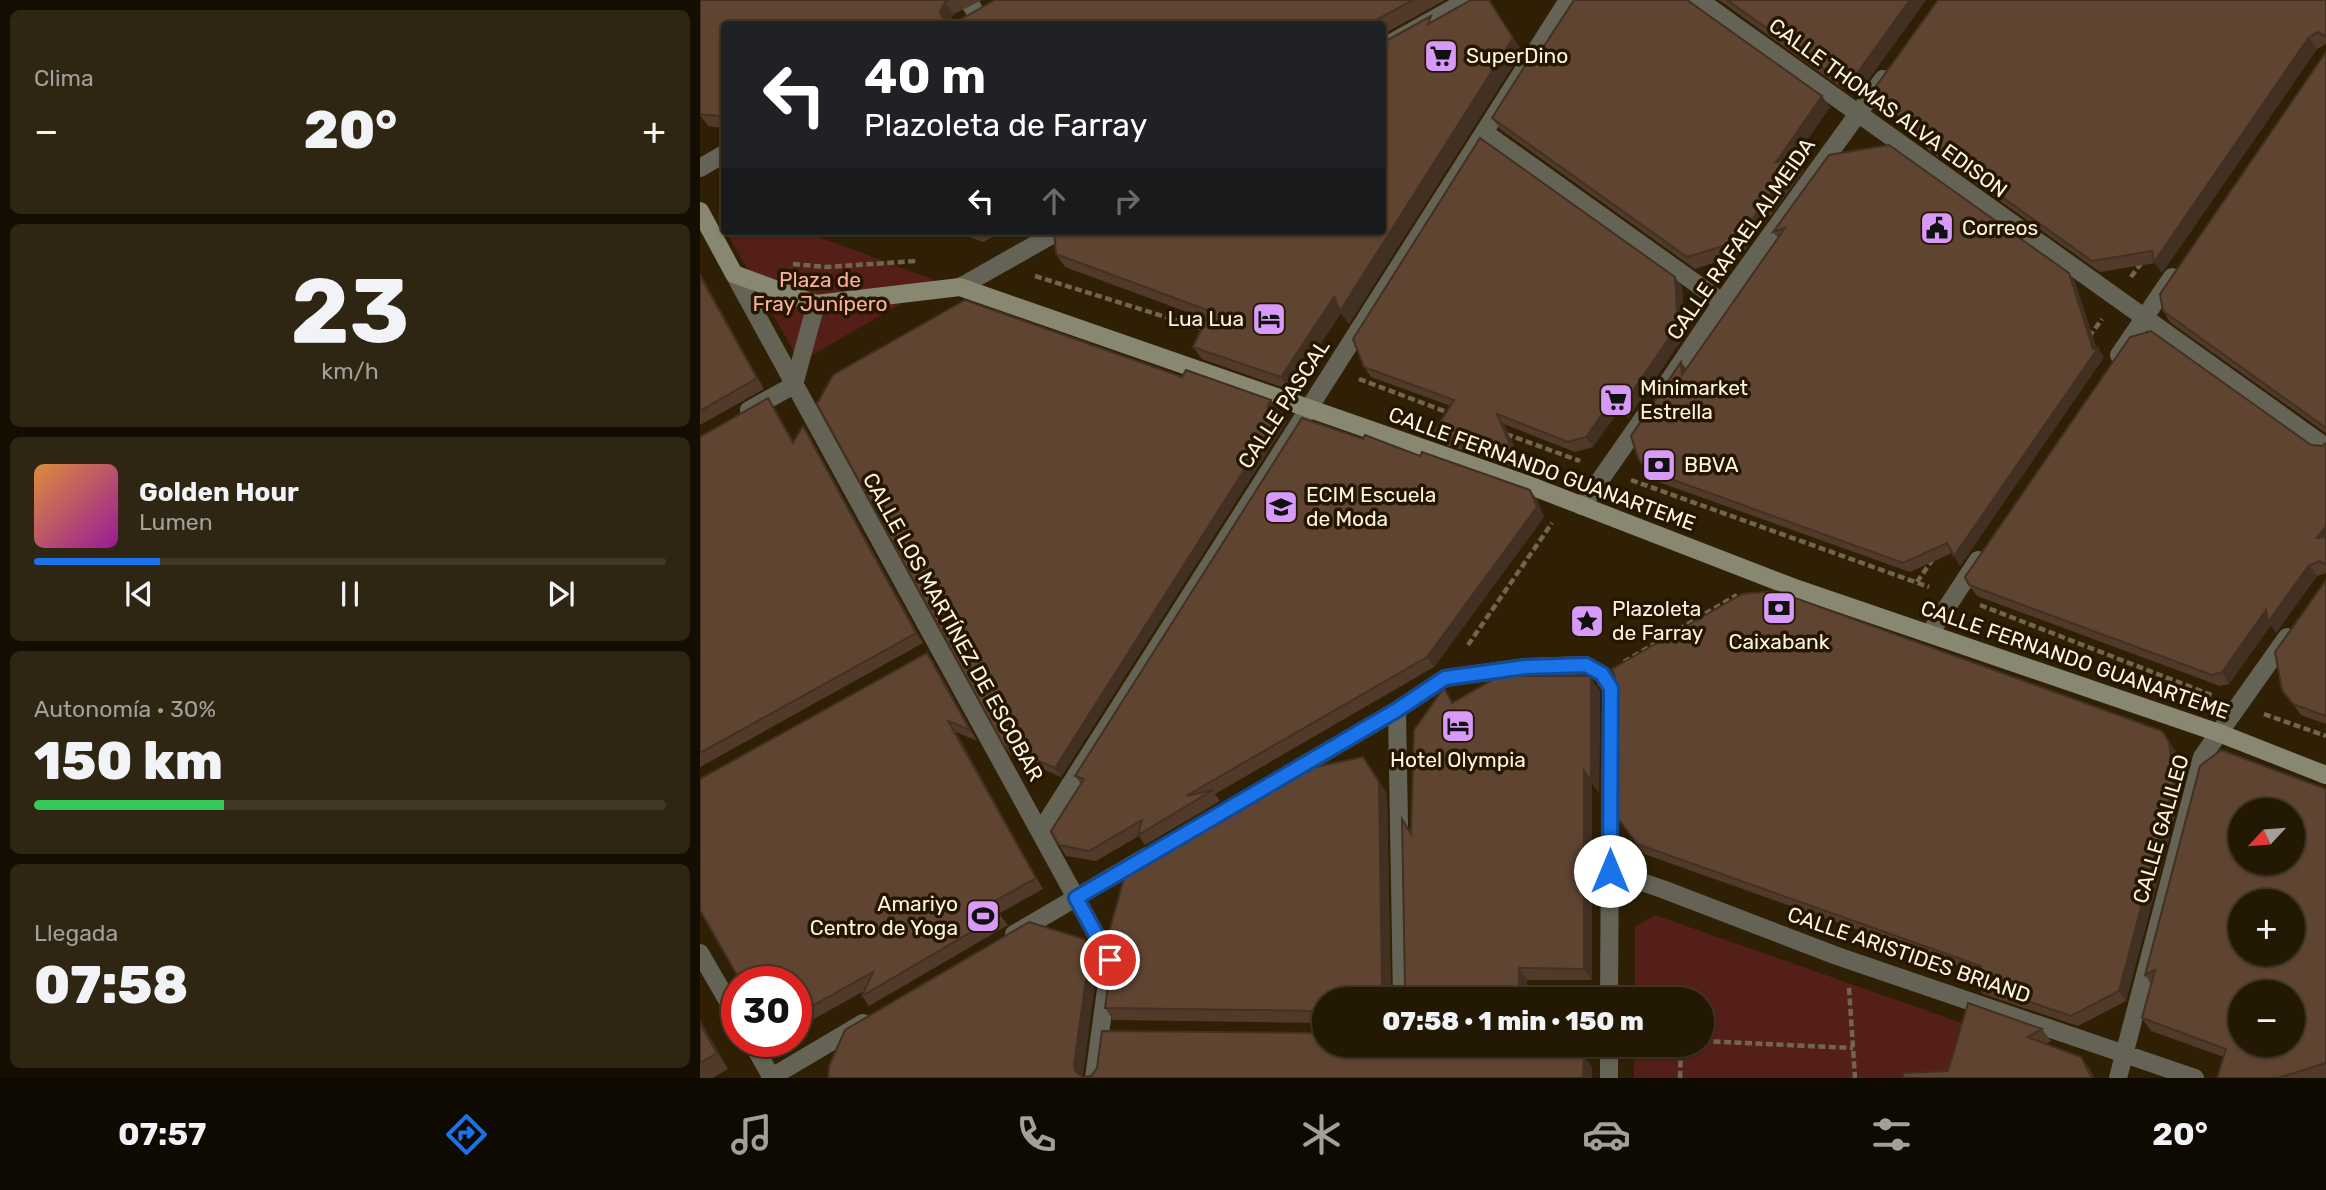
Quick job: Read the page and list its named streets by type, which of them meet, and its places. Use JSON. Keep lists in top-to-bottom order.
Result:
{
  "streets": {
    "street": [
      "CALLE THOMAS ALVA EDISON",
      "CALLE RAFAEL ALMEIDA",
      "CALLE PASCAL",
      "CALLE FERNANDO GUANARTEME",
      "CALLE LOS MARTÍNEZ DE ESCOBAR",
      "CALLE GALILEO",
      "CALLE ARISTIDES BRIAND"
    ]
  },
  "crossings": [
    ["CALLE THOMAS ALVA EDISON", "CALLE RAFAEL ALMEIDA"],
    ["CALLE RAFAEL ALMEIDA", "CALLE FERNANDO GUANARTEME"],
    ["CALLE PASCAL", "CALLE FERNANDO GUANARTEME"],
    ["CALLE PASCAL", "CALLE LOS MARTÍNEZ DE ESCOBAR"],
    ["CALLE FERNANDO GUANARTEME", "CALLE LOS MARTÍNEZ DE ESCOBAR"],
    ["CALLE FERNANDO GUANARTEME", "CALLE GALILEO"],
    ["CALLE GALILEO", "CALLE ARISTIDES BRIAND"]
  ],
  "parks": ["Plaza de Fray Junípero"],
  "places": {
    "supermarket": ["SuperDino", "Minimarket Estrella"],
    "public building": ["Correos"],
    "hotel": ["Lua Lua", "Hotel Olympia"],
    "bank": ["BBVA", "Caixabank"],
    "school or university": ["ECIM Escuela de Moda"],
    "place": ["Plazoleta de Farray"],
    "sports": ["Amariyo Centro de Yoga"]
  },
  "north": "bottom left",
  "page": {
    "tile": [
      "Clima",
      ["23", "km/h"],
      ["Autonomía · 30%", "150 km"],
      ["Llegada", "07:58"]
    ],
    "turn": ["40 m", "Plazoleta de Farray"],
    "heat": ["−", "20°", "+"],
    "song": ["Golden Hour", "Lumen"],
    "map_buttons": ["+", "−"],
    "limit": "30",
    "trip": "07:58 · 1 min · 150 m",
    "tabs": ["07:57", "20°"]
  }
}
